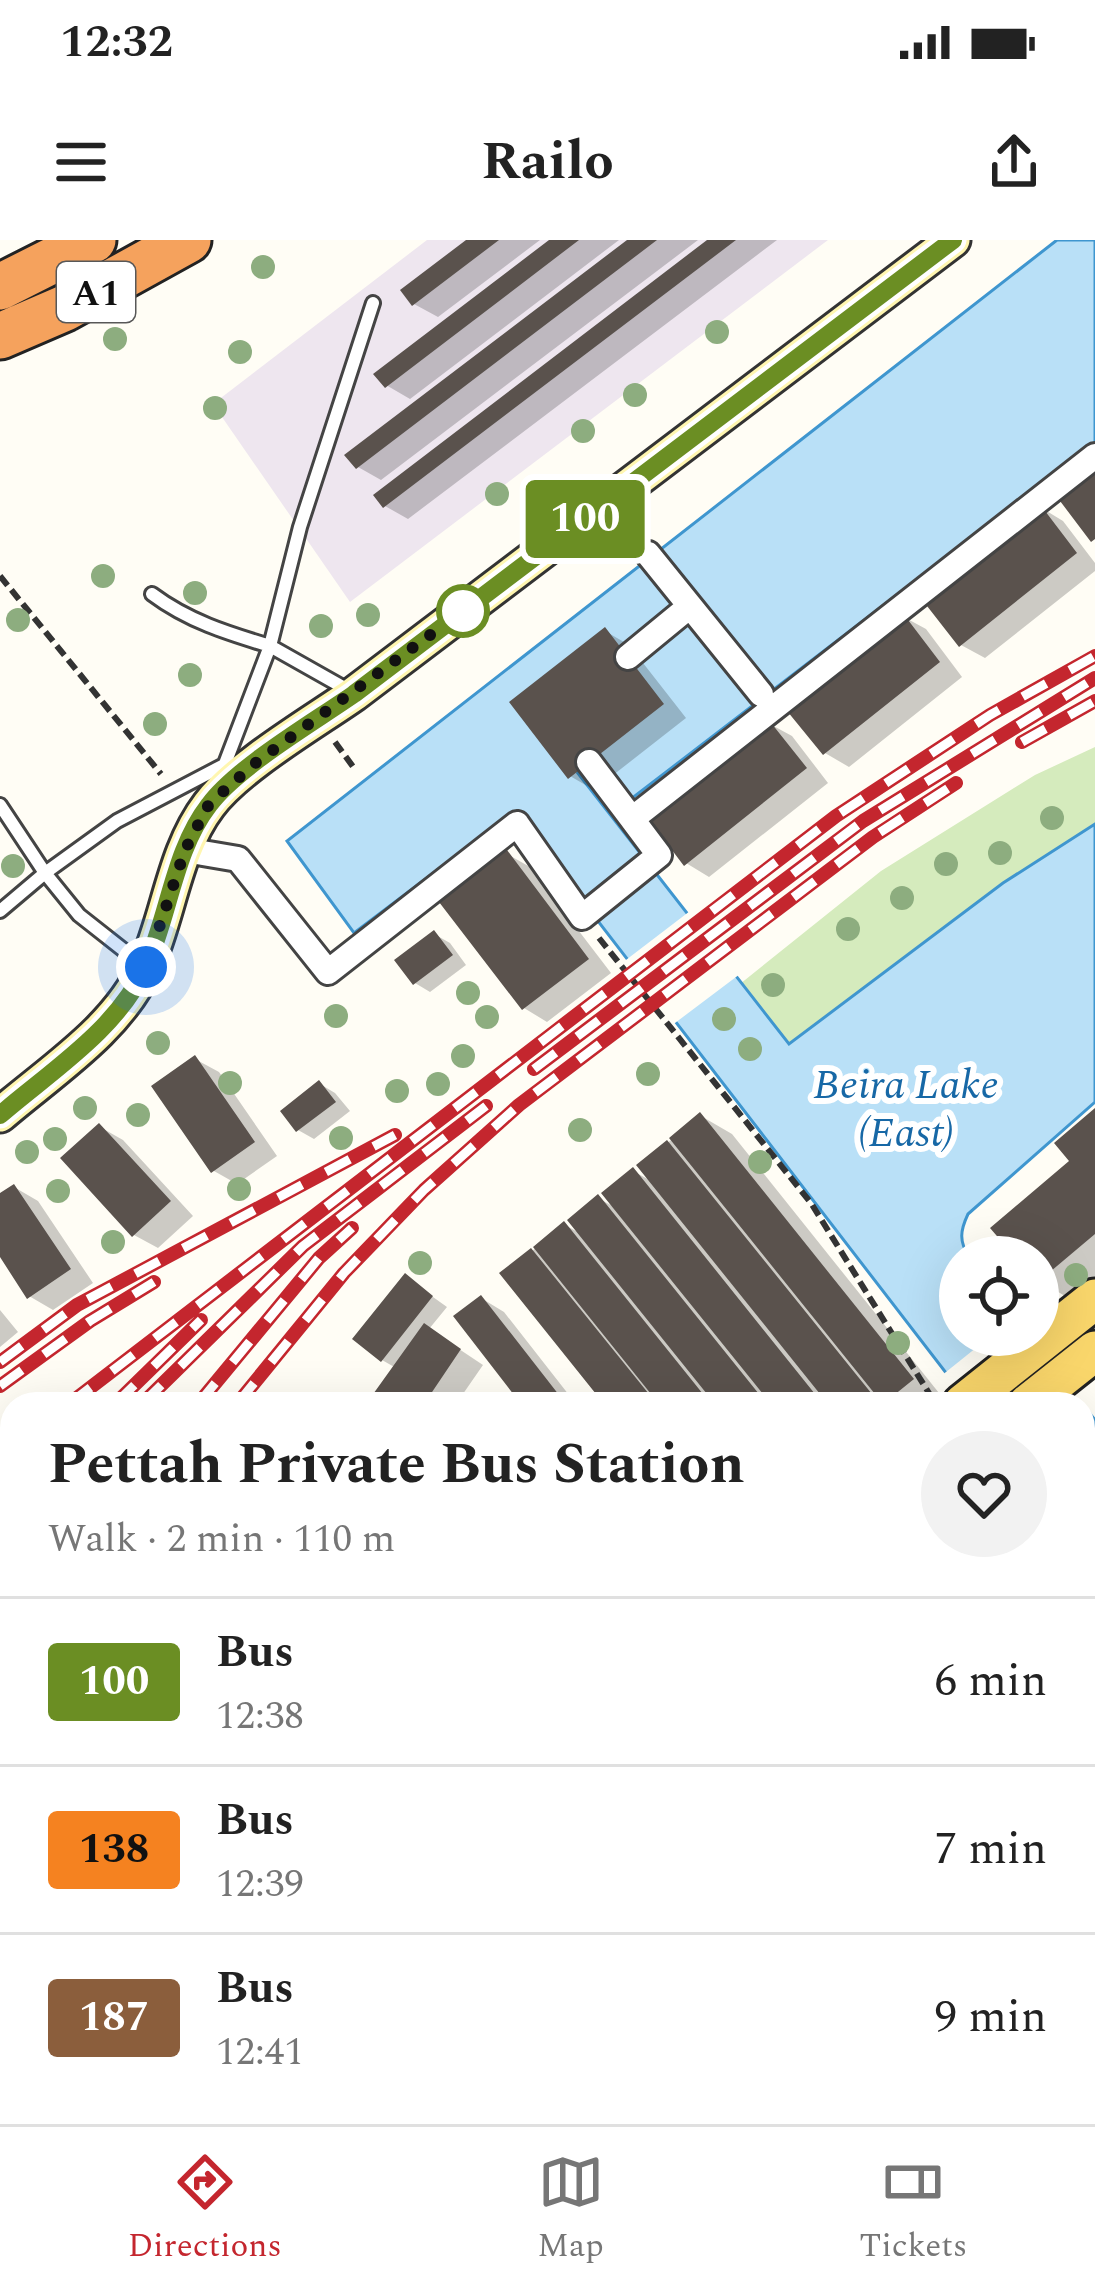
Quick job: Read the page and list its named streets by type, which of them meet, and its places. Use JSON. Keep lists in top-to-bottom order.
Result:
{
  "streets": {
    "highway": ["A1"]
  },
  "water": ["Beira Lake (East)"],
  "lines": ["bus line 100"],
  "page": {
    "status": "12:32",
    "header": "Railo",
    "on_map": "100",
    "heading": ["Pettah Private Bus Station", "Walk · 2 min · 110 m"],
    "list": [
      {
        "mark": "100",
        "name": "Bus",
        "note": "12:38",
        "value": "6 min"
      },
      {
        "mark": "138",
        "name": "Bus",
        "note": "12:39",
        "value": "7 min"
      },
      {
        "mark": "187",
        "name": "Bus",
        "note": "12:41",
        "value": "9 min"
      }
    ],
    "tabs": ["Directions", "Map", "Tickets"]
  }
}
